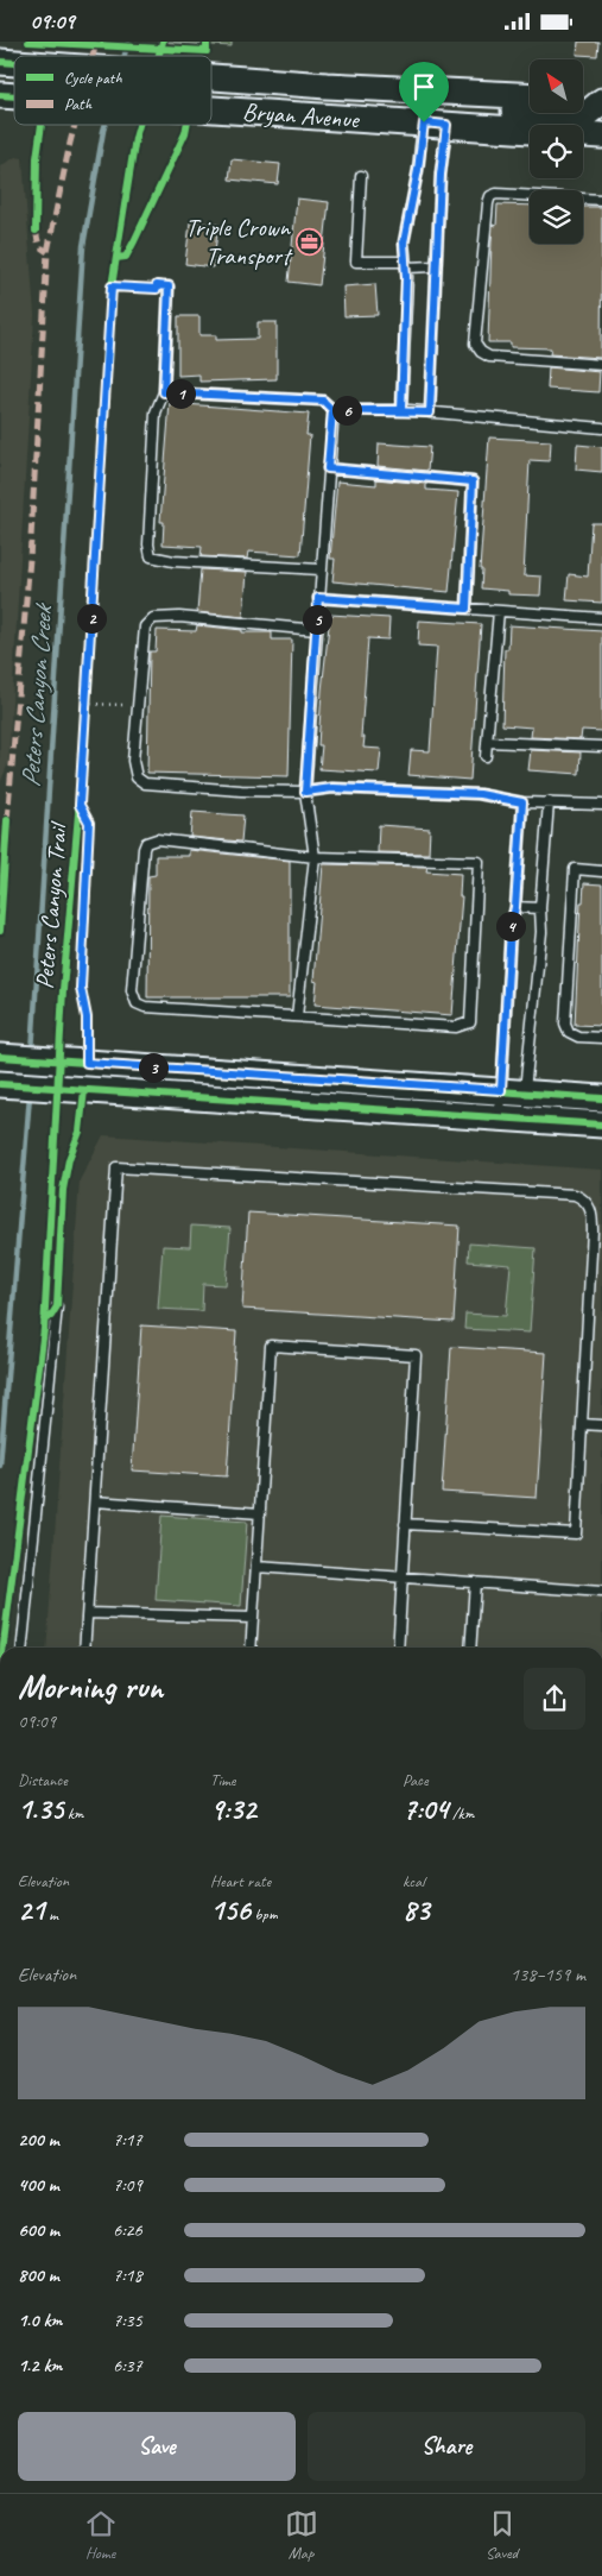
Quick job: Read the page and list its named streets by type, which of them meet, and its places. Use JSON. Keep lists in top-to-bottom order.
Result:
{
  "streets": {
    "main road": ["Bryan Avenue"],
    "cycle path": ["Peters Canyon Trail"]
  },
  "water": ["Peters Canyon Creek"],
  "places": {
    "office": ["Triple Crown Transport"]
  },
  "legend": ["Cycle path", "Path"],
  "north": "top left",
  "page": {
    "status": "09:09",
    "pins": [
      "1",
      "6",
      "2",
      "5",
      "4",
      "3"
    ],
    "heading": ["Morning run", "09:09"],
    "stats": [
      ["Distance", "1.35 km"],
      ["Time", "9:32"],
      ["Pace", "7:04 /km"],
      ["Elevation", "21 m"],
      ["Heart rate", "156 bpm"],
      ["kcal", "83"]
    ],
    "chart": ["Elevation", "138–159 m"],
    "list": [
      {
        "name": "200 m",
        "note": "7:17"
      },
      {
        "name": "400 m",
        "note": "7:09"
      },
      {
        "name": "600 m",
        "note": "6:26"
      },
      {
        "name": "800 m",
        "note": "7:18"
      },
      {
        "name": "1.0 km",
        "note": "7:35"
      },
      {
        "name": "1.2 km",
        "note": "6:37"
      }
    ],
    "buttons": ["Save", "Share"],
    "tabs": ["Home", "Map", "Saved"]
  }
}
